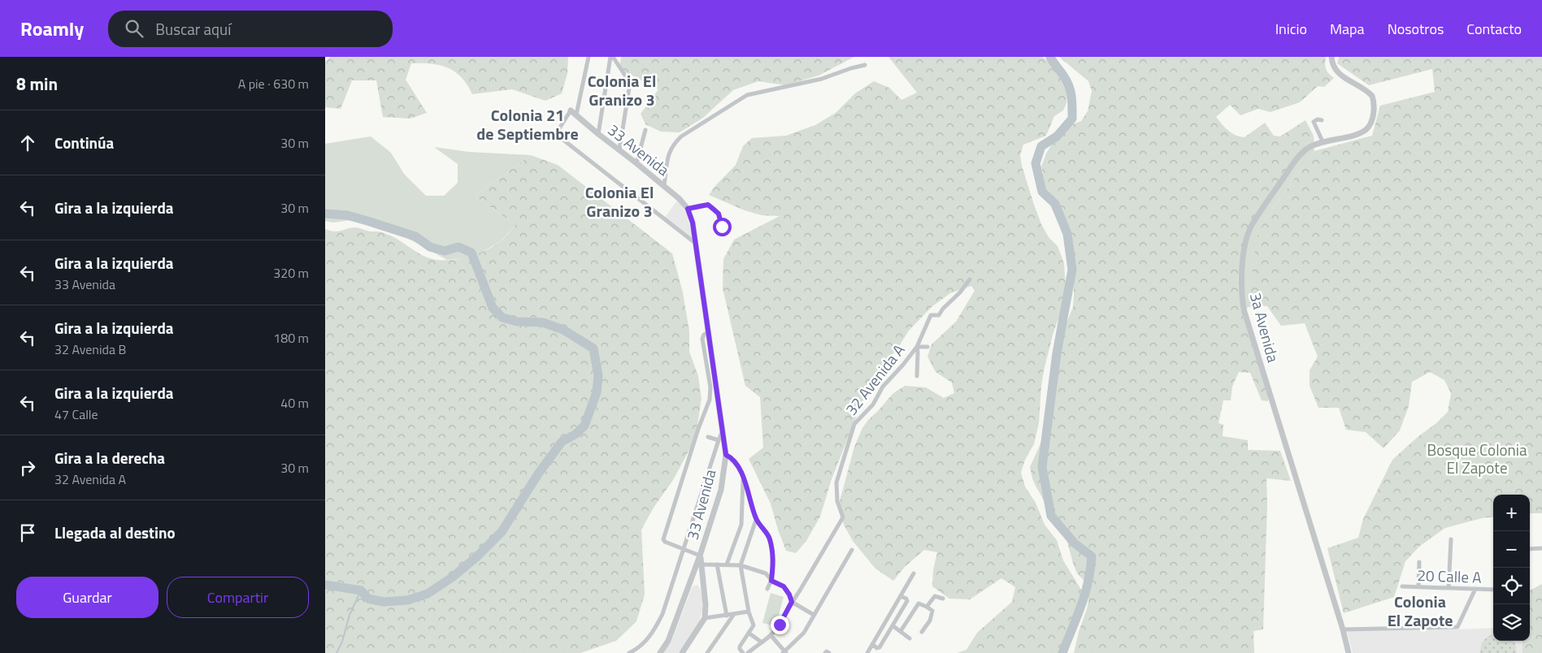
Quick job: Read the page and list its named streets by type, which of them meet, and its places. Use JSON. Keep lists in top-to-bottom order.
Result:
{
  "streets": {
    "street": [
      "33 Avenida",
      "3a Avenida",
      "32 Avenida A",
      "20 Calle A"
    ]
  },
  "districts": [
    "Colonia El Granizo 3",
    "Colonia 21 de Septiembre",
    "Colonia El Granizo 3",
    "Colonia El Zapote"
  ],
  "parks": ["Bosque Colonia El Zapote"],
  "page": {
    "header": "Roamly",
    "search": "Buscar aquí",
    "nav": [
      "Inicio",
      "Mapa",
      "Nosotros",
      "Contacto"
    ],
    "heading": ["8 min", "A pie · 630 m"],
    "list": [
      ["Continúa", "30 m"],
      ["Gira a la izquierda", "30 m"],
      ["Gira a la izquierda", "33 Avenida", "320 m"],
      ["Gira a la izquierda", "32 Avenida B", "180 m"],
      ["Gira a la izquierda", "47 Calle", "40 m"],
      ["Gira a la derecha", "32 Avenida A", "30 m"],
      "Llegada al destino"
    ],
    "map_buttons": ["+", "−"],
    "buttons": ["Guardar", "Compartir"]
  }
}
